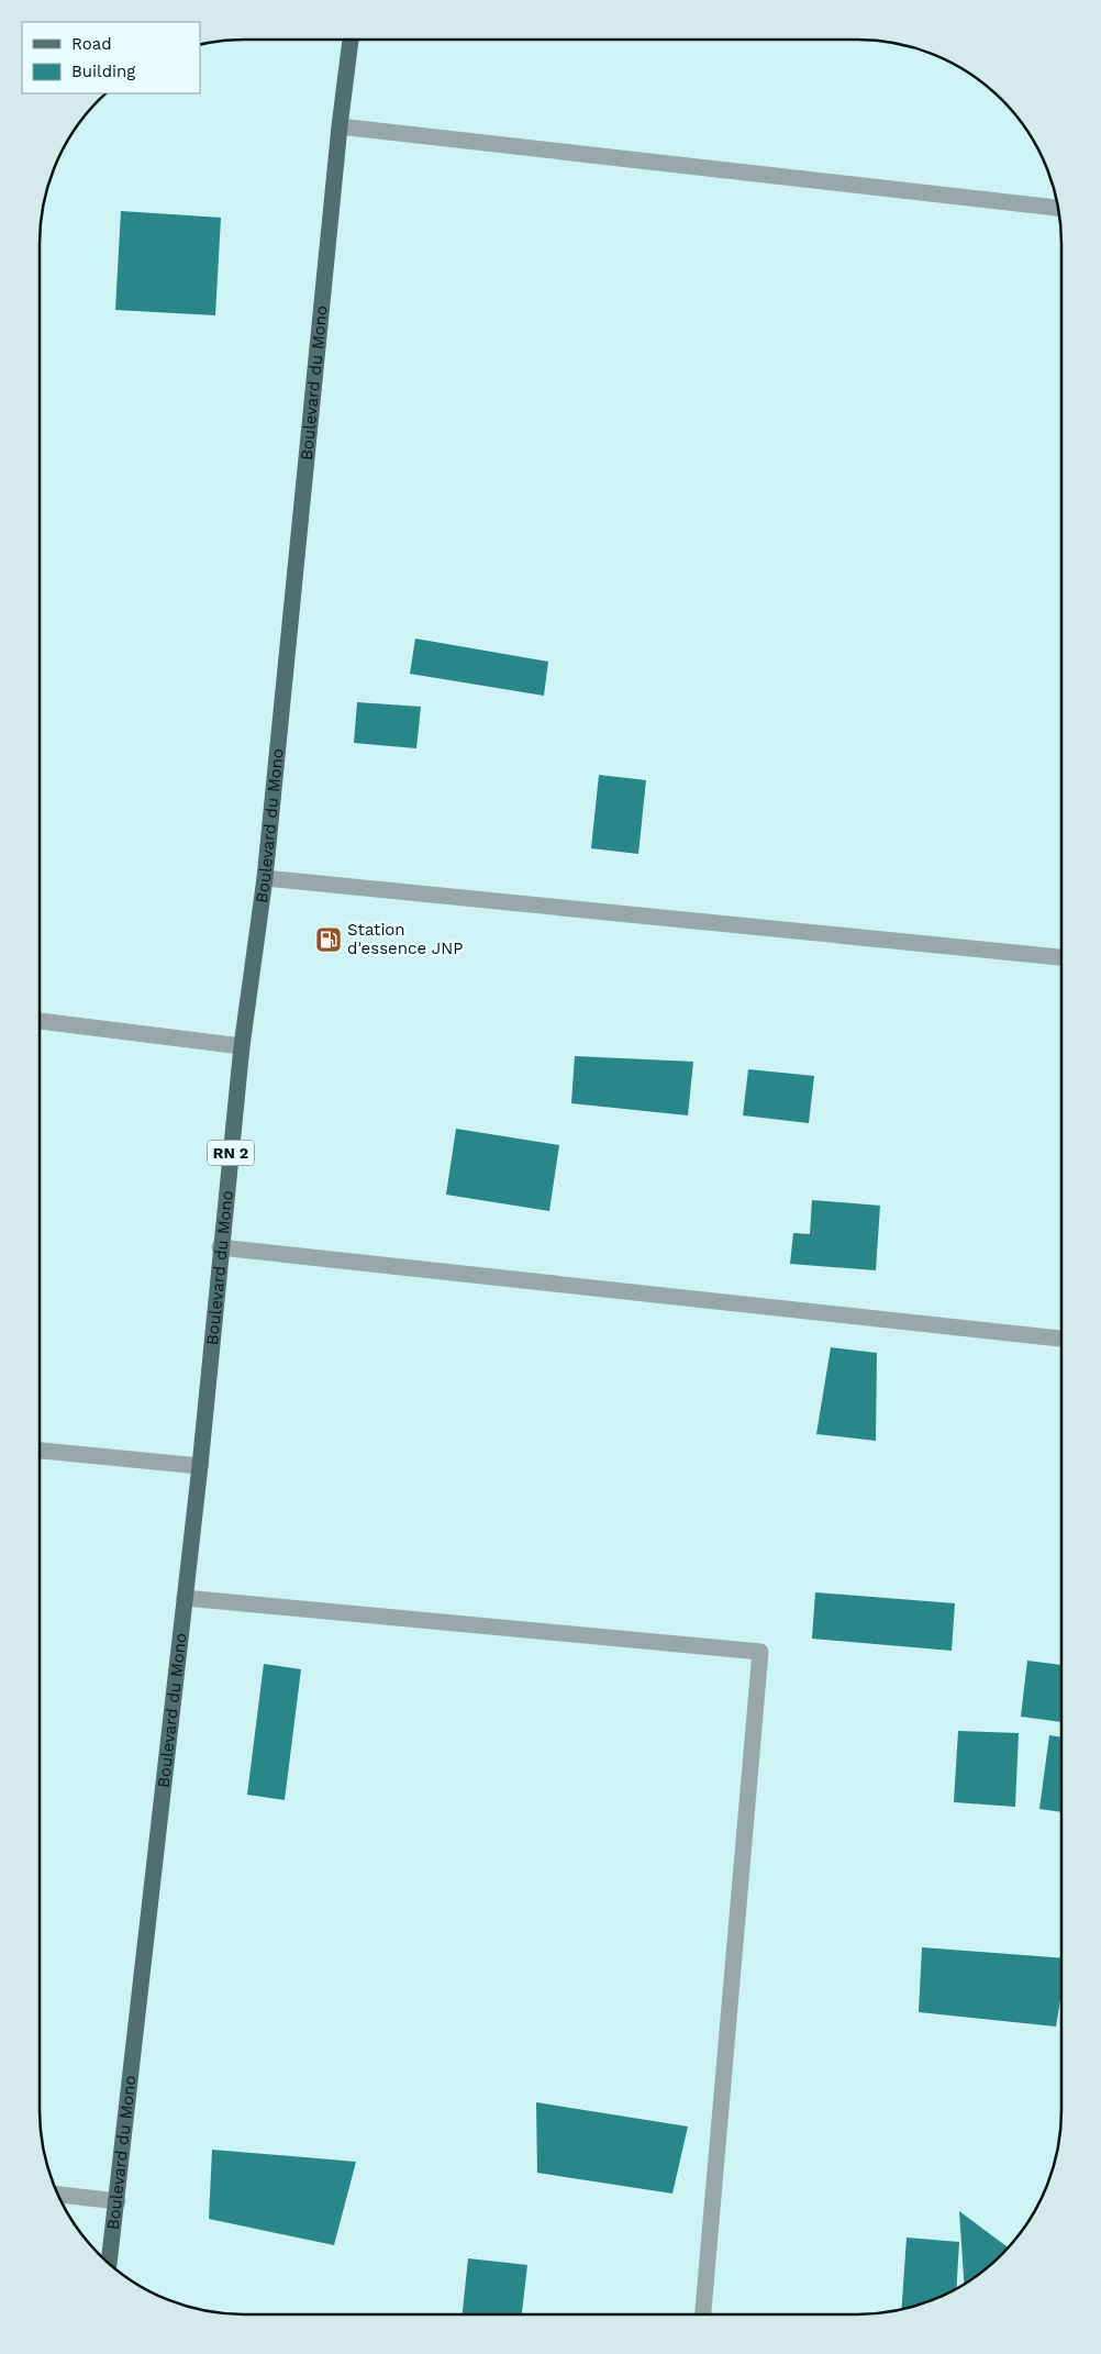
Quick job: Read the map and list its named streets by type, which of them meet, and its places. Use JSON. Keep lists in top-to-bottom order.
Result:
{
  "streets": {
    "main road": ["Boulevard du Mono", "RN 2"]
  },
  "places": {
    "fuel station": ["Station d'essence JNP"]
  },
  "legend": ["Road", "Building"]
}
